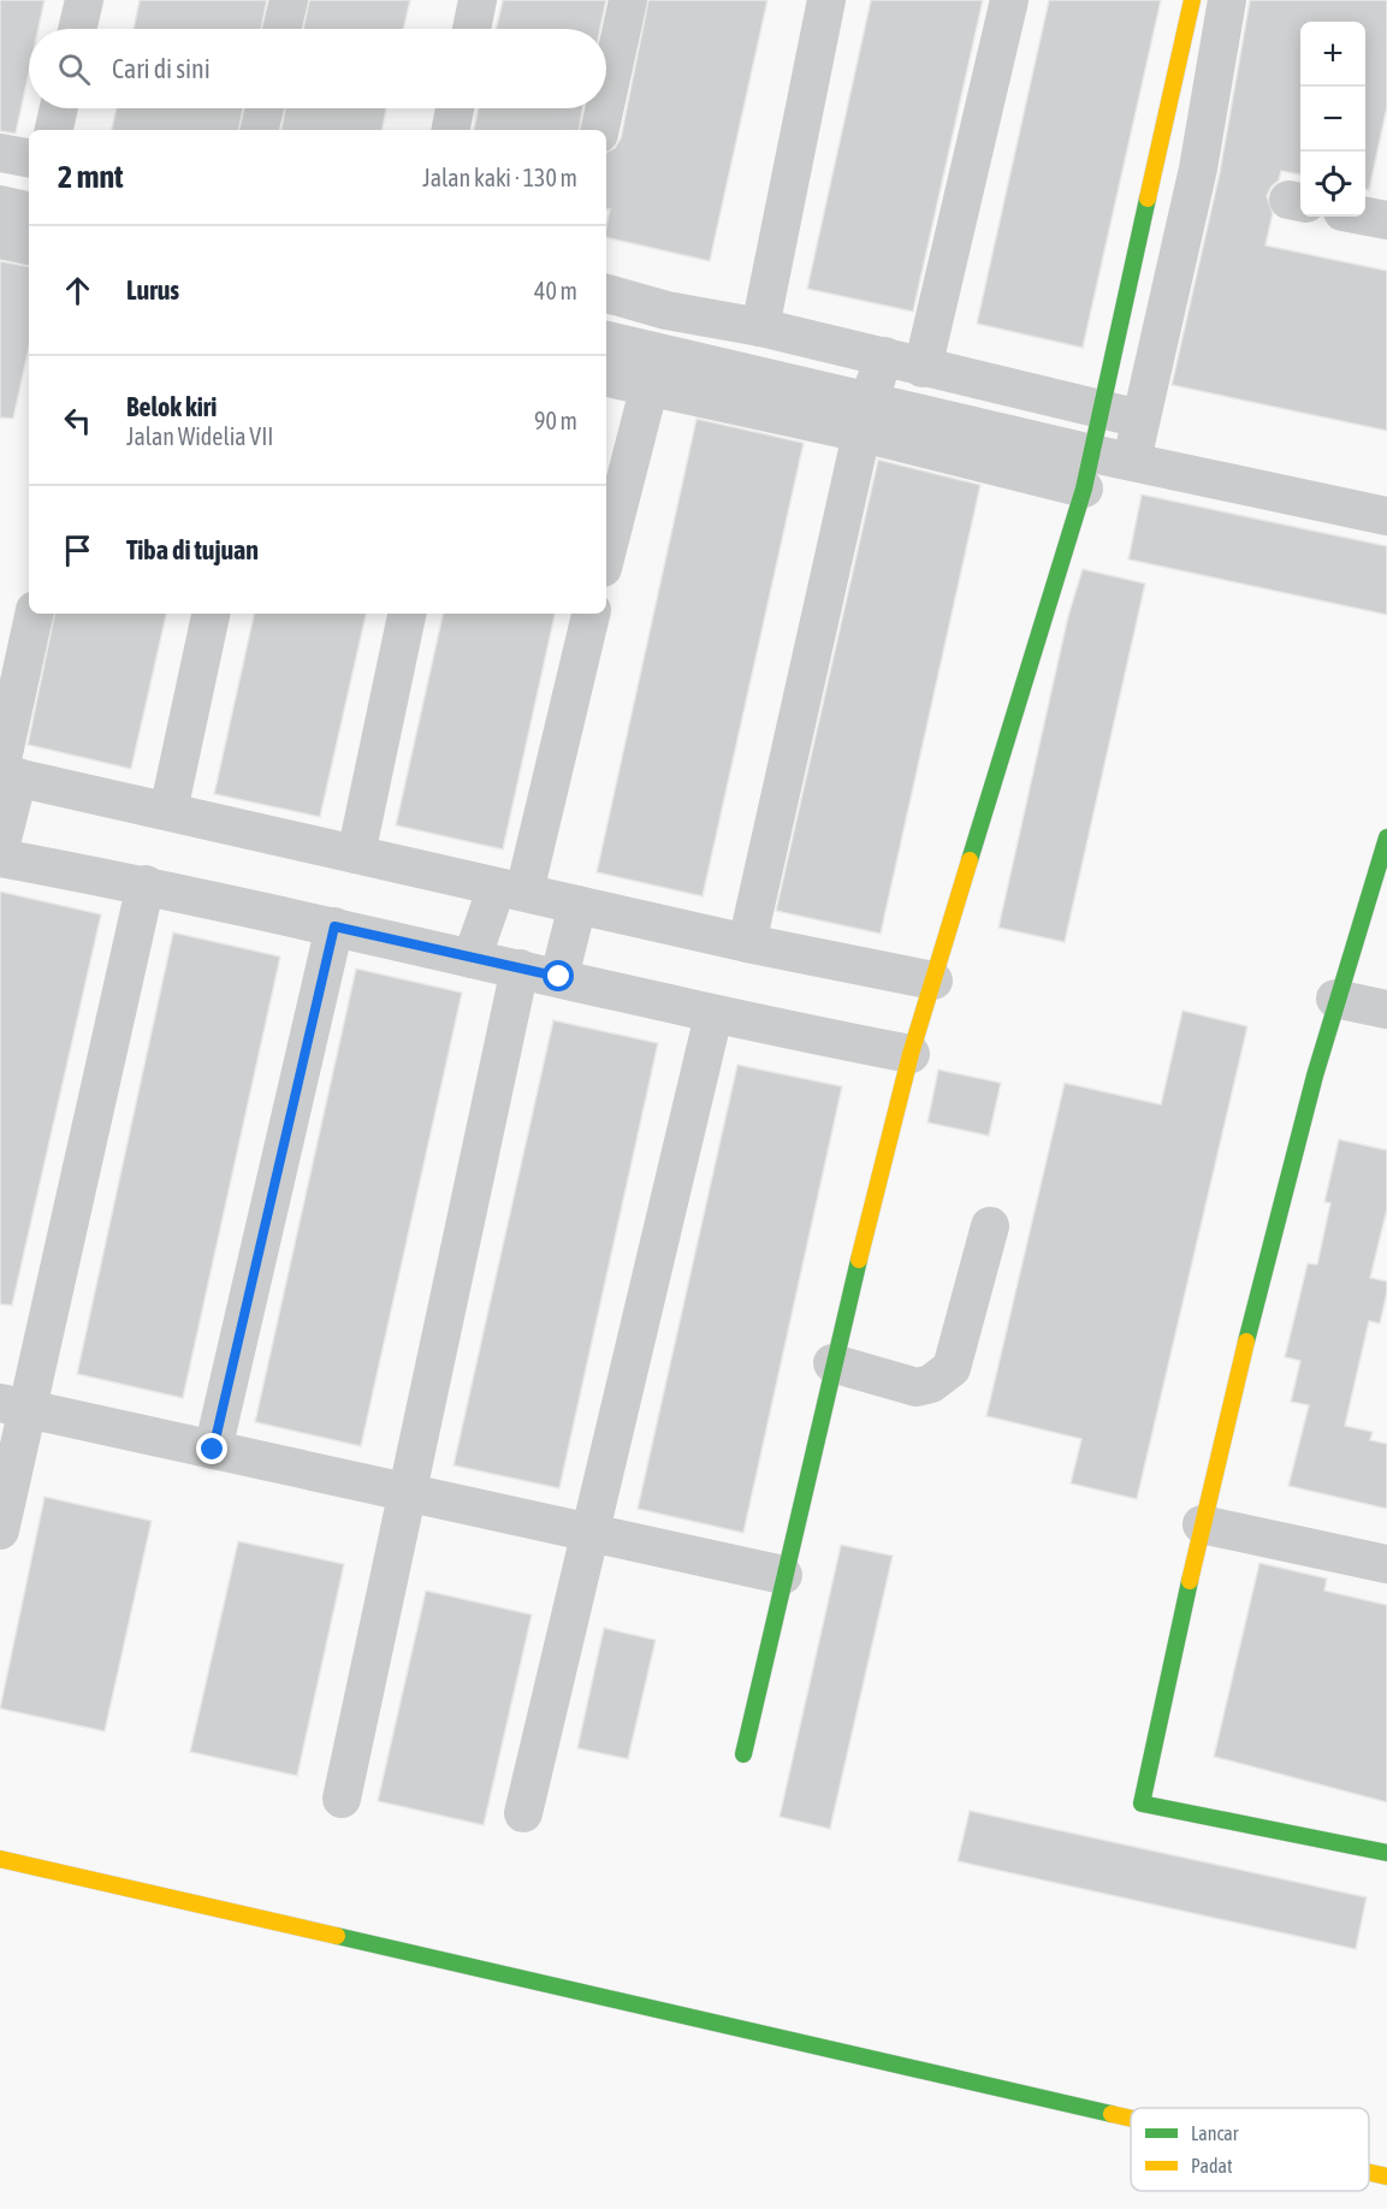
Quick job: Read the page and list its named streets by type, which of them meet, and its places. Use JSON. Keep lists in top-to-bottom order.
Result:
{
  "legend": ["Lancar", "Padat"],
  "page": {
    "map_buttons": ["+", "−"],
    "search": "Cari di sini",
    "heading": ["2 mnt", "Jalan kaki · 130 m"],
    "list": [
      ["Lurus", "40 m"],
      ["Belok kiri", "Jalan Widelia VII", "90 m"],
      "Tiba di tujuan"
    ]
  }
}
